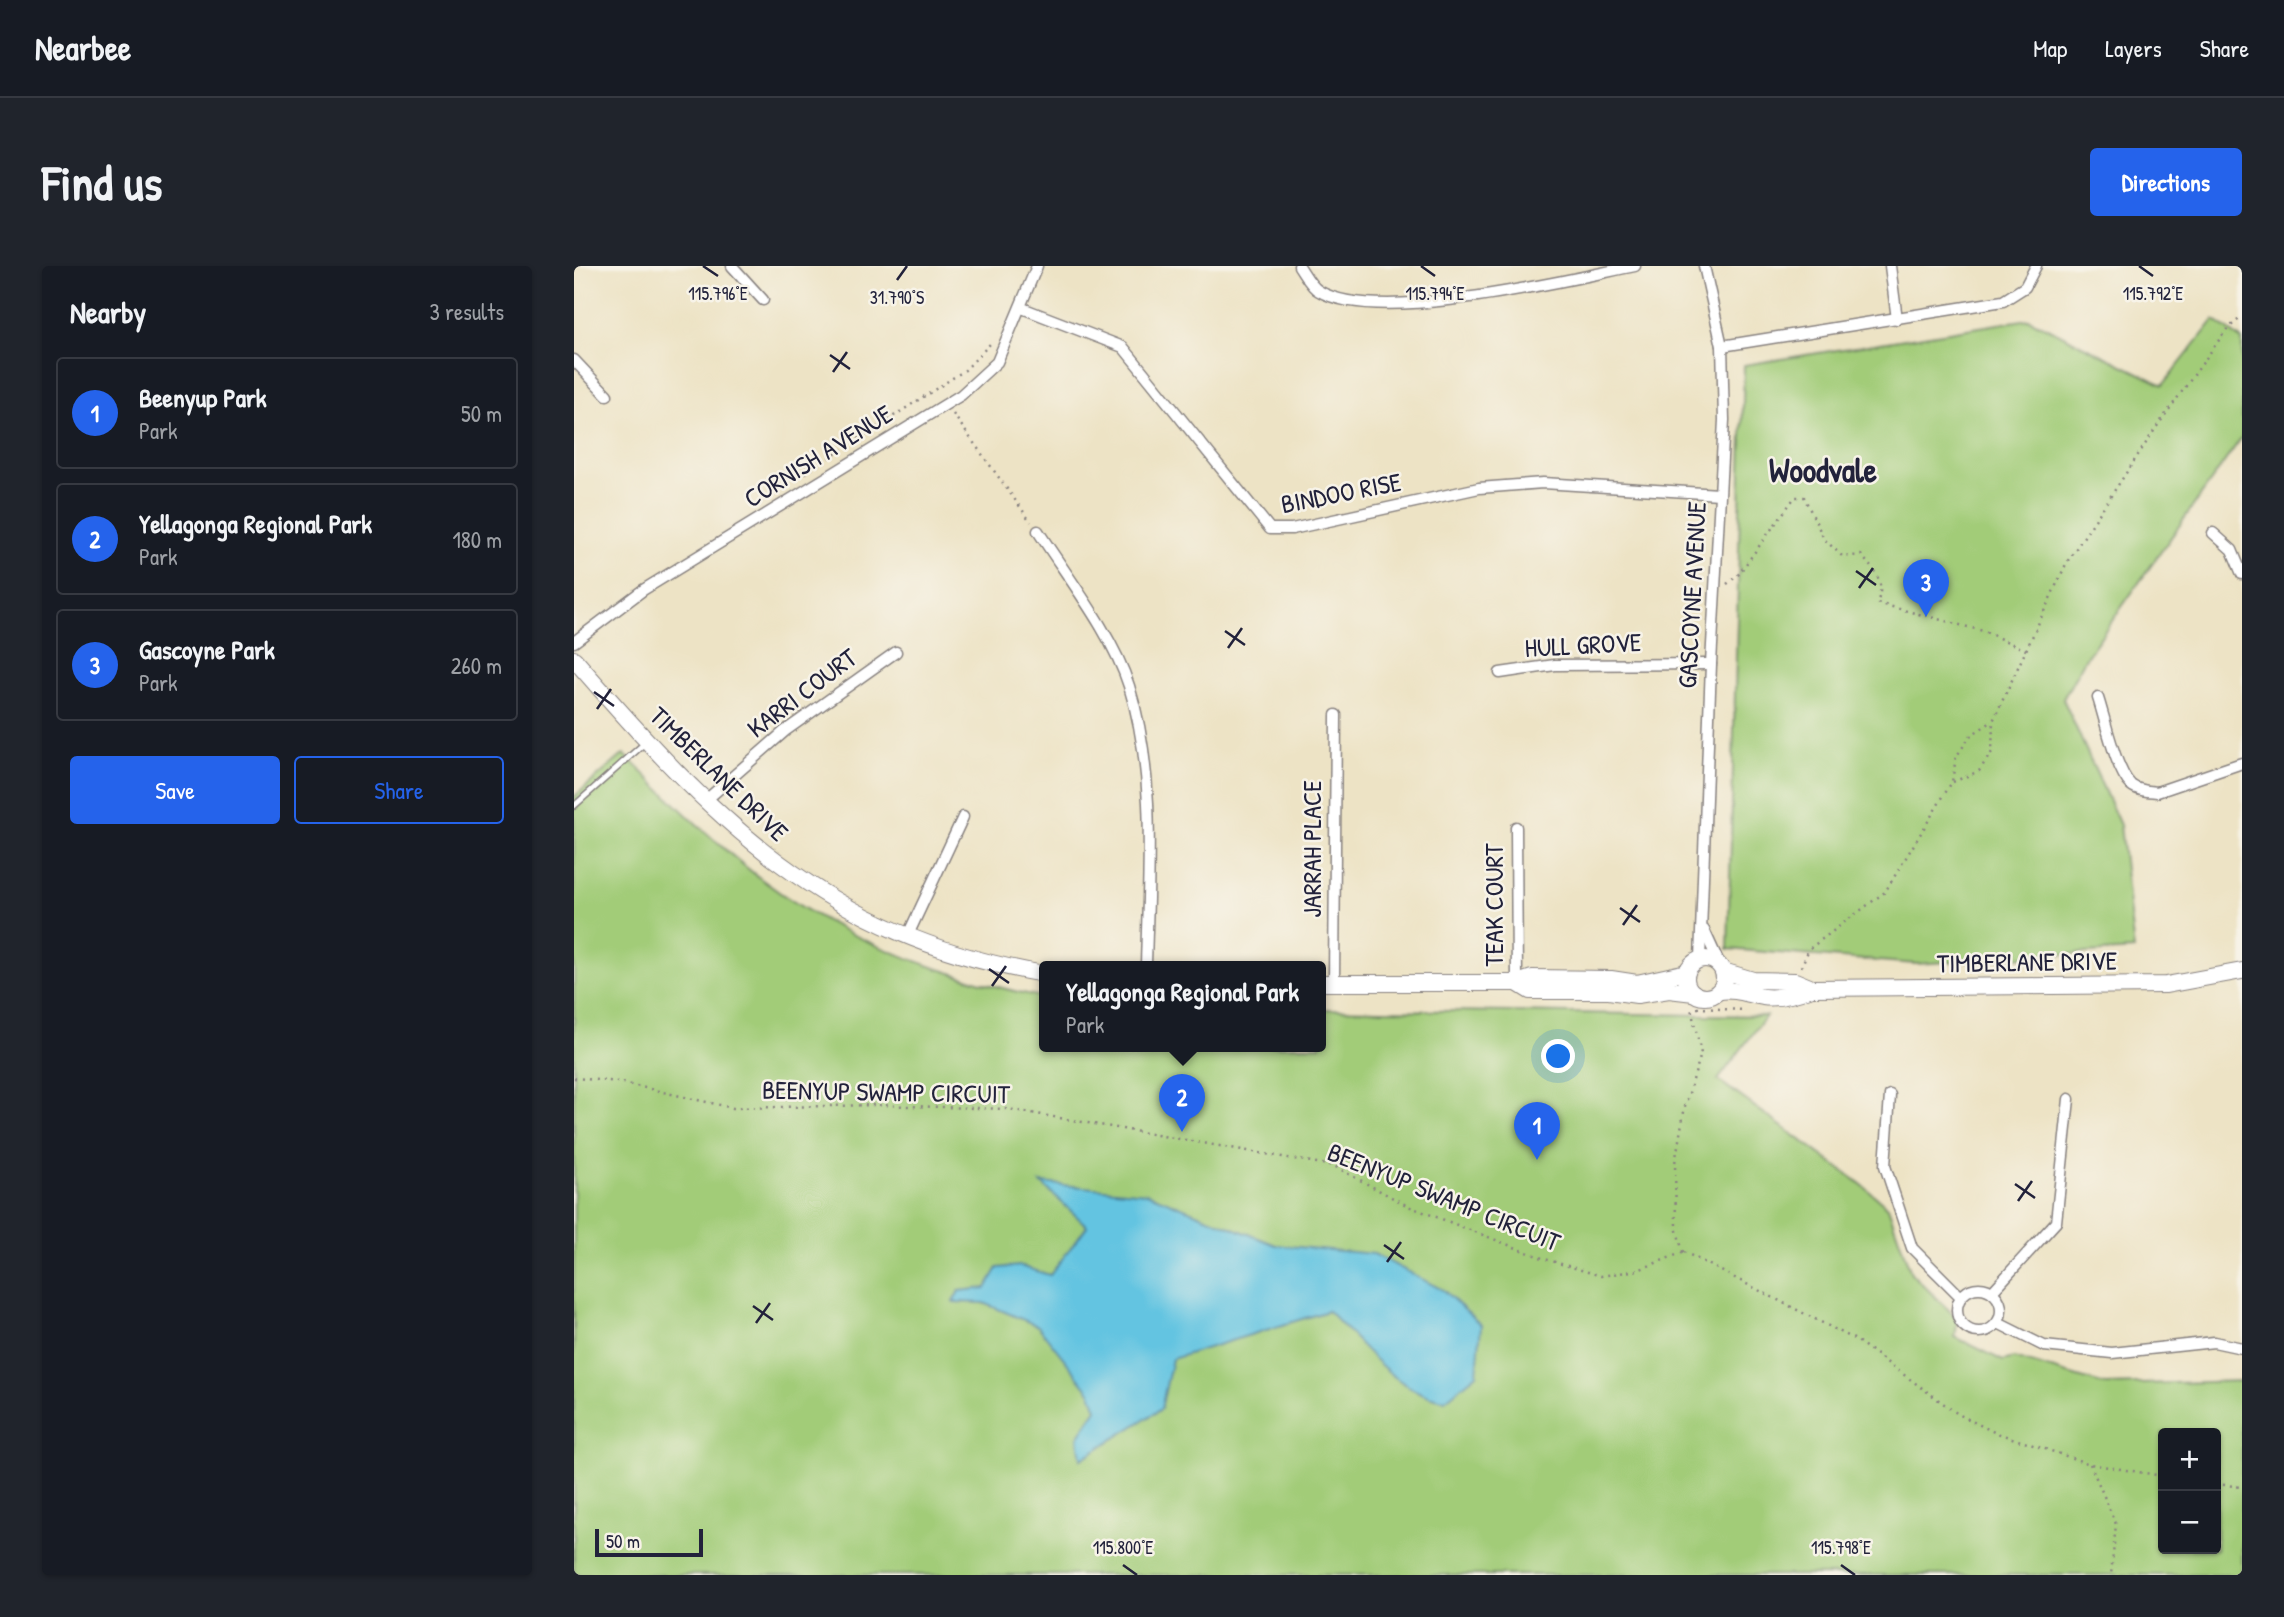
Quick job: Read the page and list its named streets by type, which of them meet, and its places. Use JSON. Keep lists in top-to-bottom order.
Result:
{
  "streets": {
    "street": [
      "CORNISH AVENUE",
      "BINDOO RISE",
      "GASCOYNE AVENUE",
      "HULL GROVE",
      "KARRI COURT",
      "TIMBERLANE DRIVE",
      "JARRAH PLACE",
      "TEAK COURT"
    ],
    "path": ["BEENYUP SWAMP CIRCUIT"]
  },
  "crossings": [
    ["CORNISH AVENUE", "BINDOO RISE"],
    ["BINDOO RISE", "GASCOYNE AVENUE"],
    ["GASCOYNE AVENUE", "HULL GROVE"],
    ["GASCOYNE AVENUE", "TIMBERLANE DRIVE"],
    ["KARRI COURT", "TIMBERLANE DRIVE"]
  ],
  "districts": ["Woodvale"],
  "scale_bar": "50 m",
  "page": {
    "header": "Nearbee",
    "nav": ["Map", "Layers", "Share"],
    "buttons": [
      "Directions",
      ["Save", "Share"]
    ],
    "title": "Find us",
    "heading": ["Nearby", "3 results"],
    "list": [
      {
        "mark": "1",
        "name": "Beenyup Park",
        "note": "Park",
        "value": "50 m"
      },
      {
        "mark": "2",
        "name": "Yellagonga Regional Park",
        "note": "Park",
        "value": "180 m"
      },
      {
        "mark": "3",
        "name": "Gascoyne Park",
        "note": "Park",
        "value": "260 m"
      }
    ],
    "pins": ["3", "2", "1"],
    "popup": ["Yellagonga Regional Park", "Park"],
    "map_buttons": ["+", "−"],
    "scale": "50 m"
  },
  "coordinates": [
    "115.792°E",
    "115.796°E",
    "115.794°E",
    "31.790°S",
    "115.800°E",
    "115.798°E"
  ]
}
